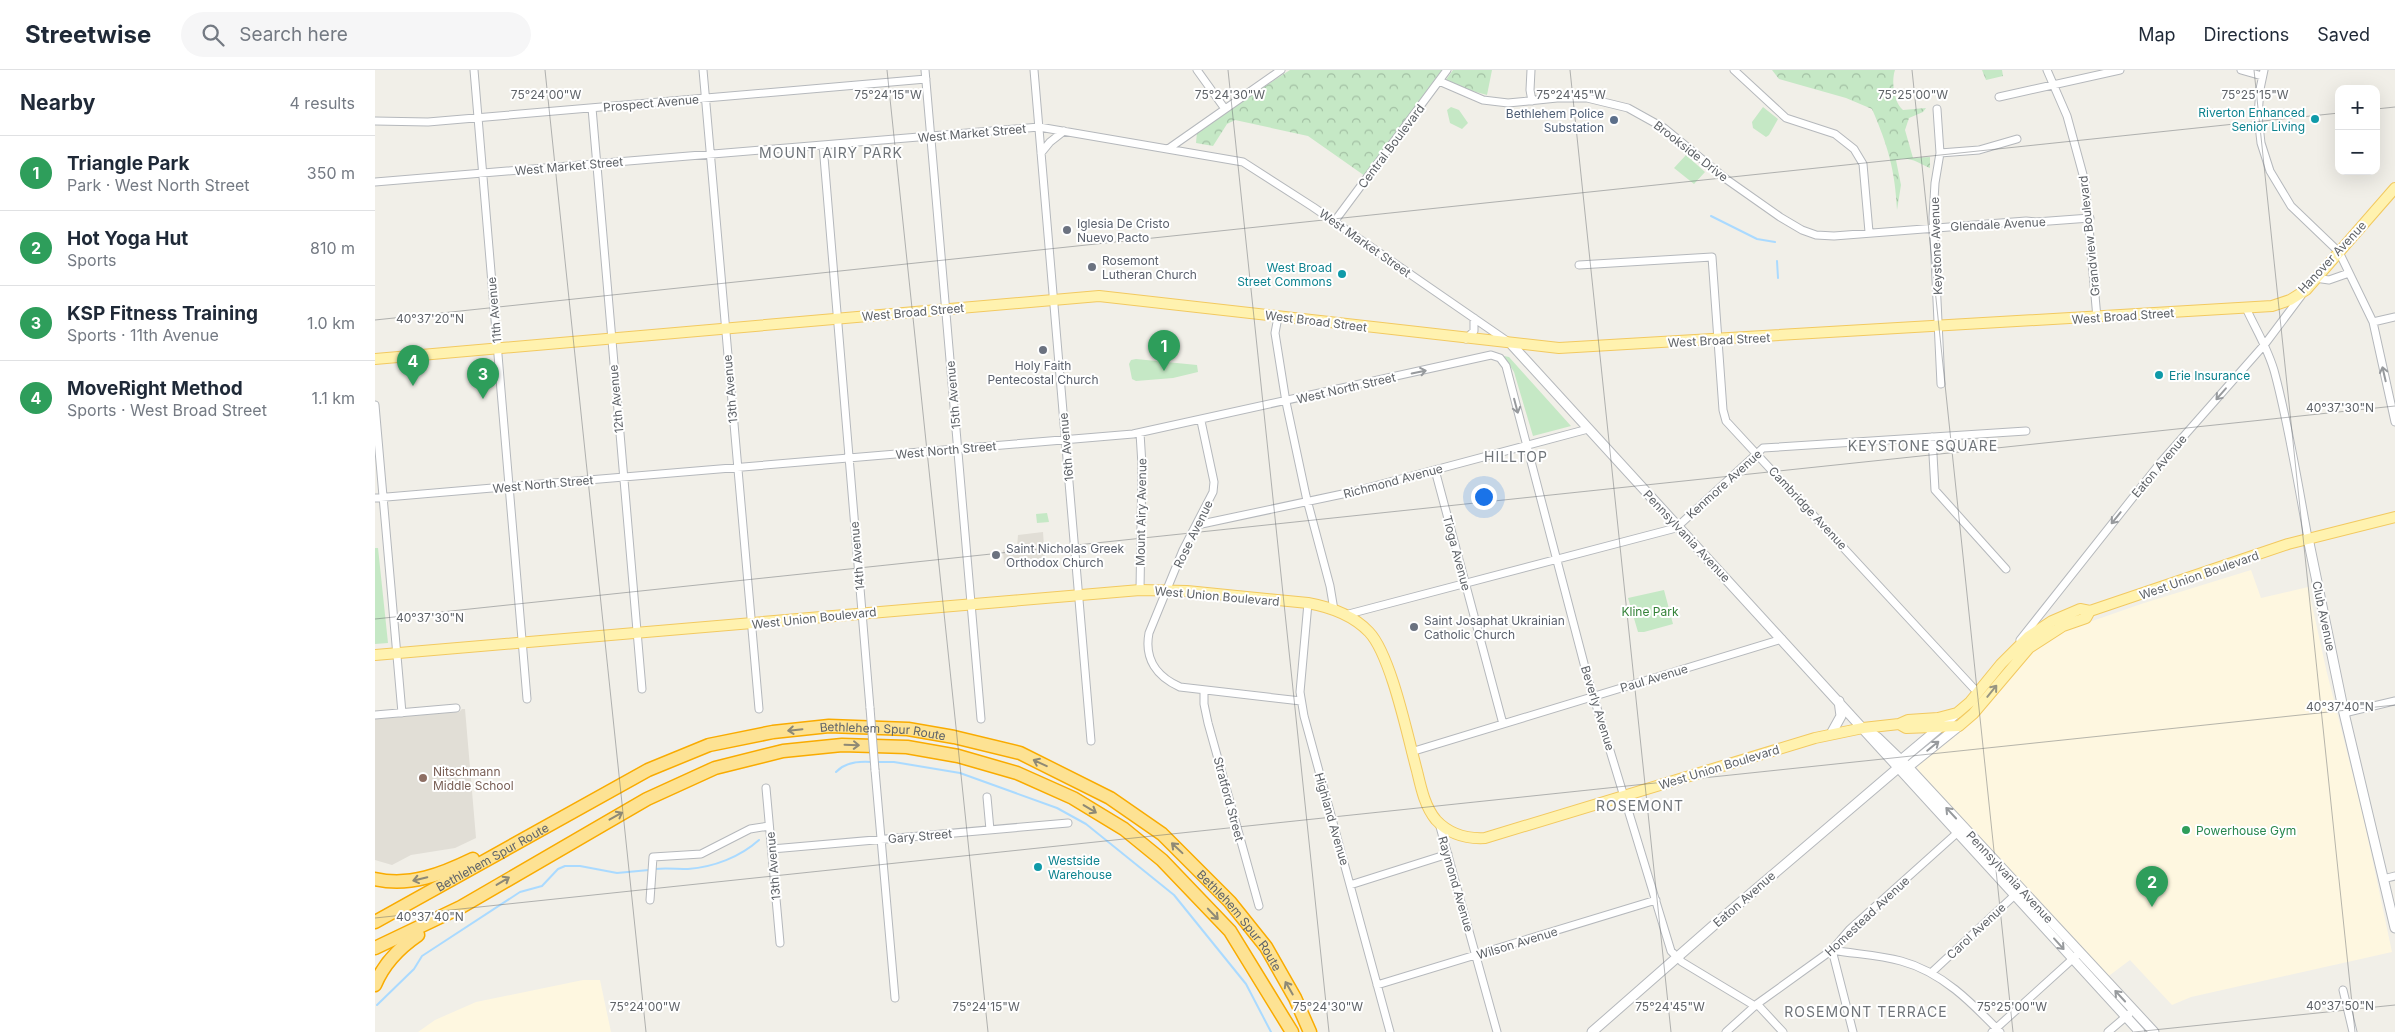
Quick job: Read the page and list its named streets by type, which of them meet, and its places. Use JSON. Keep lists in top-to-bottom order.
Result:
{
  "streets": {
    "highway": ["Bethlehem Spur Route"],
    "main road": ["Hanover Avenue", "West Broad Street", "West Union Boulevard"],
    "street": [
      "Prospect Avenue",
      "West Market Street",
      "Central Boulevard",
      "Brookside Drive",
      "Glendale Avenue",
      "Grandview Boulevard",
      "Keystone Avenue",
      "11th Avenue",
      "West North Street",
      "13th Avenue",
      "15th Avenue",
      "12th Avenue",
      "16th Avenue",
      "Eaton Avenue",
      "Richmond Avenue",
      "Kenmore Avenue",
      "Cambridge Avenue",
      "Mount Airy Avenue",
      "Rose Avenue",
      "Pennsylvania Avenue",
      "Tioga Avenue",
      "14th Avenue",
      "Club Avenue",
      "Paul Avenue",
      "Beverly Avenue",
      "Stratford Street",
      "Highland Avenue",
      "Gary Street",
      "Raymond Avenue",
      "Homestead Avenue",
      "Carol Avenue",
      "Wilson Avenue"
    ]
  },
  "crossings": [
    ["Prospect Avenue", "11th Avenue"],
    ["Prospect Avenue", "13th Avenue"],
    ["Prospect Avenue", "15th Avenue"],
    ["Prospect Avenue", "12th Avenue"],
    ["West Market Street", "Central Boulevard"],
    ["West Market Street", "11th Avenue"],
    ["West Market Street", "West Broad Street"],
    ["West Market Street", "13th Avenue"],
    ["West Market Street", "15th Avenue"],
    ["West Market Street", "12th Avenue"],
    ["West Market Street", "16th Avenue"],
    ["West Market Street", "Pennsylvania Avenue"],
    ["West Market Street", "14th Avenue"],
    ["Central Boulevard", "Brookside Drive"],
    ["Brookside Drive", "Glendale Avenue"],
    ["Glendale Avenue", "Grandview Boulevard"],
    ["Glendale Avenue", "Keystone Avenue"],
    ["Grandview Boulevard", "West Broad Street"],
    ["Keystone Avenue", "West Broad Street"],
    ["Hanover Avenue", "West Broad Street"],
    ["Hanover Avenue", "Eaton Avenue"],
    ["11th Avenue", "West Broad Street"],
    ["11th Avenue", "West North Street"],
    ["11th Avenue", "West Union Boulevard"],
    ["West Broad Street", "13th Avenue"],
    ["West Broad Street", "15th Avenue"],
    ["West Broad Street", "12th Avenue"],
    ["West Broad Street", "16th Avenue"],
    ["West Broad Street", "Cambridge Avenue"],
    ["West Broad Street", "Pennsylvania Avenue"],
    ["West Broad Street", "14th Avenue"],
    ["West Broad Street", "Club Avenue"],
    ["West North Street", "13th Avenue"],
    ["West North Street", "15th Avenue"],
    ["West North Street", "12th Avenue"],
    ["West North Street", "16th Avenue"],
    ["West North Street", "Mount Airy Avenue"],
    ["West North Street", "Rose Avenue"],
    ["West North Street", "14th Avenue"],
    ["West North Street", "Beverly Avenue"],
    ["13th Avenue", "West Union Boulevard"],
    ["13th Avenue", "Gary Street"],
    ["15th Avenue", "West Union Boulevard"],
    ["12th Avenue", "West Union Boulevard"],
    ["16th Avenue", "West Union Boulevard"],
    ["Eaton Avenue", "Pennsylvania Avenue"],
    ["Eaton Avenue", "West Union Boulevard"],
    ["Eaton Avenue", "Club Avenue"],
    ["Eaton Avenue", "Beverly Avenue"],
    ["Richmond Avenue", "Rose Avenue"],
    ["Richmond Avenue", "Pennsylvania Avenue"],
    ["Richmond Avenue", "Tioga Avenue"],
    ["Richmond Avenue", "Beverly Avenue"],
    ["Kenmore Avenue", "Cambridge Avenue"],
    ["Kenmore Avenue", "Pennsylvania Avenue"],
    ["Kenmore Avenue", "Tioga Avenue"],
    ["Kenmore Avenue", "West Union Boulevard"],
    ["Kenmore Avenue", "Beverly Avenue"],
    ["Cambridge Avenue", "West Union Boulevard"],
    ["Mount Airy Avenue", "West Union Boulevard"],
    ["Rose Avenue", "West Union Boulevard"],
    ["Rose Avenue", "Stratford Street"],
    ["Rose Avenue", "Highland Avenue"],
    ["Pennsylvania Avenue", "West Union Boulevard"],
    ["Pennsylvania Avenue", "Paul Avenue"],
    ["Pennsylvania Avenue", "Homestead Avenue"],
    ["Pennsylvania Avenue", "Carol Avenue"],
    ["Tioga Avenue", "Paul Avenue"],
    ["14th Avenue", "West Union Boulevard"],
    ["14th Avenue", "Gary Street"],
    ["West Union Boulevard", "Club Avenue"],
    ["West Union Boulevard", "Paul Avenue"],
    ["West Union Boulevard", "Beverly Avenue"],
    ["West Union Boulevard", "Highland Avenue"],
    ["West Union Boulevard", "Raymond Avenue"],
    ["Paul Avenue", "Beverly Avenue"],
    ["Beverly Avenue", "Wilson Avenue"],
    ["Highland Avenue", "Wilson Avenue"],
    ["Raymond Avenue", "Wilson Avenue"]
  ],
  "districts": [
    "MOUNT AIRY PARK",
    "KEYSTONE SQUARE",
    "HILLTOP",
    "ROSEMONT",
    "ROSEMONT TERRACE"
  ],
  "parks": ["Kline Park"],
  "places": [
    "Riverton Enhanced Senior Living",
    "Bethlehem Police Substation",
    "Iglesia De Cristo Nuevo Pacto",
    "Rosemont Lutheran Church",
    "West Broad Street Commons",
    "Holy Faith Pentecostal Church",
    "Erie Insurance",
    "Saint Nicholas Greek Orthodox Church",
    "Saint Josaphat Ukrainian Catholic Church",
    "Nitschmann Middle School",
    "Powerhouse Gym",
    "Westside Warehouse"
  ],
  "page": {
    "header": "Streetwise",
    "search": "Search here",
    "nav": ["Map", "Directions", "Saved"],
    "heading": ["Nearby", "4 results"],
    "map_buttons": ["+", "−"],
    "list": [
      {
        "mark": "1",
        "name": "Triangle Park",
        "note": "Park · West North Street",
        "value": "350 m"
      },
      {
        "mark": "2",
        "name": "Hot Yoga Hut",
        "note": "Sports",
        "value": "810 m"
      },
      {
        "mark": "3",
        "name": "KSP Fitness Training",
        "note": "Sports · 11th Avenue",
        "value": "1.0 km"
      },
      {
        "mark": "4",
        "name": "MoveRight Method",
        "note": "Sports · West Broad Street",
        "value": "1.1 km"
      }
    ],
    "pins": [
      "1",
      "4",
      "3",
      "2"
    ]
  },
  "coordinates": [
    "75°24'00\"W",
    "75°24'15\"W",
    "75°24'30\"W",
    "75°24'45\"W",
    "75°25'00\"W",
    "75°25'15\"W",
    "40°37'20\"N",
    "40°37'30\"N",
    "40°37'40\"N",
    "40°37'50\"N"
  ]
}
